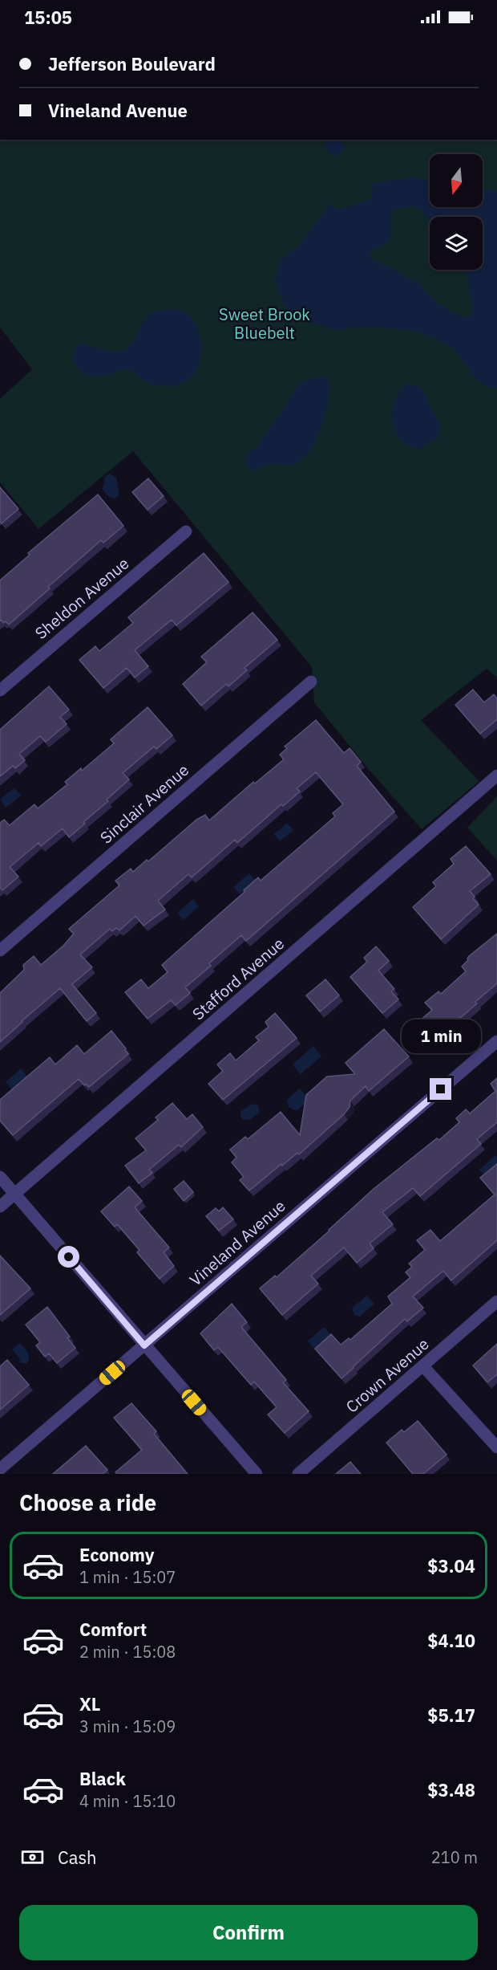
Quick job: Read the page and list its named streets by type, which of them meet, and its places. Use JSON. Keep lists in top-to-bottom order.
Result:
{
  "streets": {
    "street": [
      "Sheldon Avenue",
      "Sinclair Avenue",
      "Stafford Avenue",
      "Vineland Avenue",
      "Crown Avenue"
    ]
  },
  "parks": ["Sweet Brook Bluebelt"],
  "north": "bottom",
  "page": {
    "status": "15:05",
    "banner": ["Jefferson Boulevard", "Vineland Avenue"],
    "bubble": "1 min",
    "heading": "Choose a ride",
    "list": [
      {
        "name": "Economy",
        "note": "1 min · 15:07",
        "value": "$3.04"
      },
      {
        "name": "Comfort",
        "note": "2 min · 15:08",
        "value": "$4.10"
      },
      {
        "name": "XL",
        "note": "3 min · 15:09",
        "value": "$5.17"
      },
      {
        "name": "Black",
        "note": "4 min · 15:10",
        "value": "$3.48"
      }
    ],
    "pay": ["Cash", "210 m"],
    "buttons": "Confirm"
  }
}
